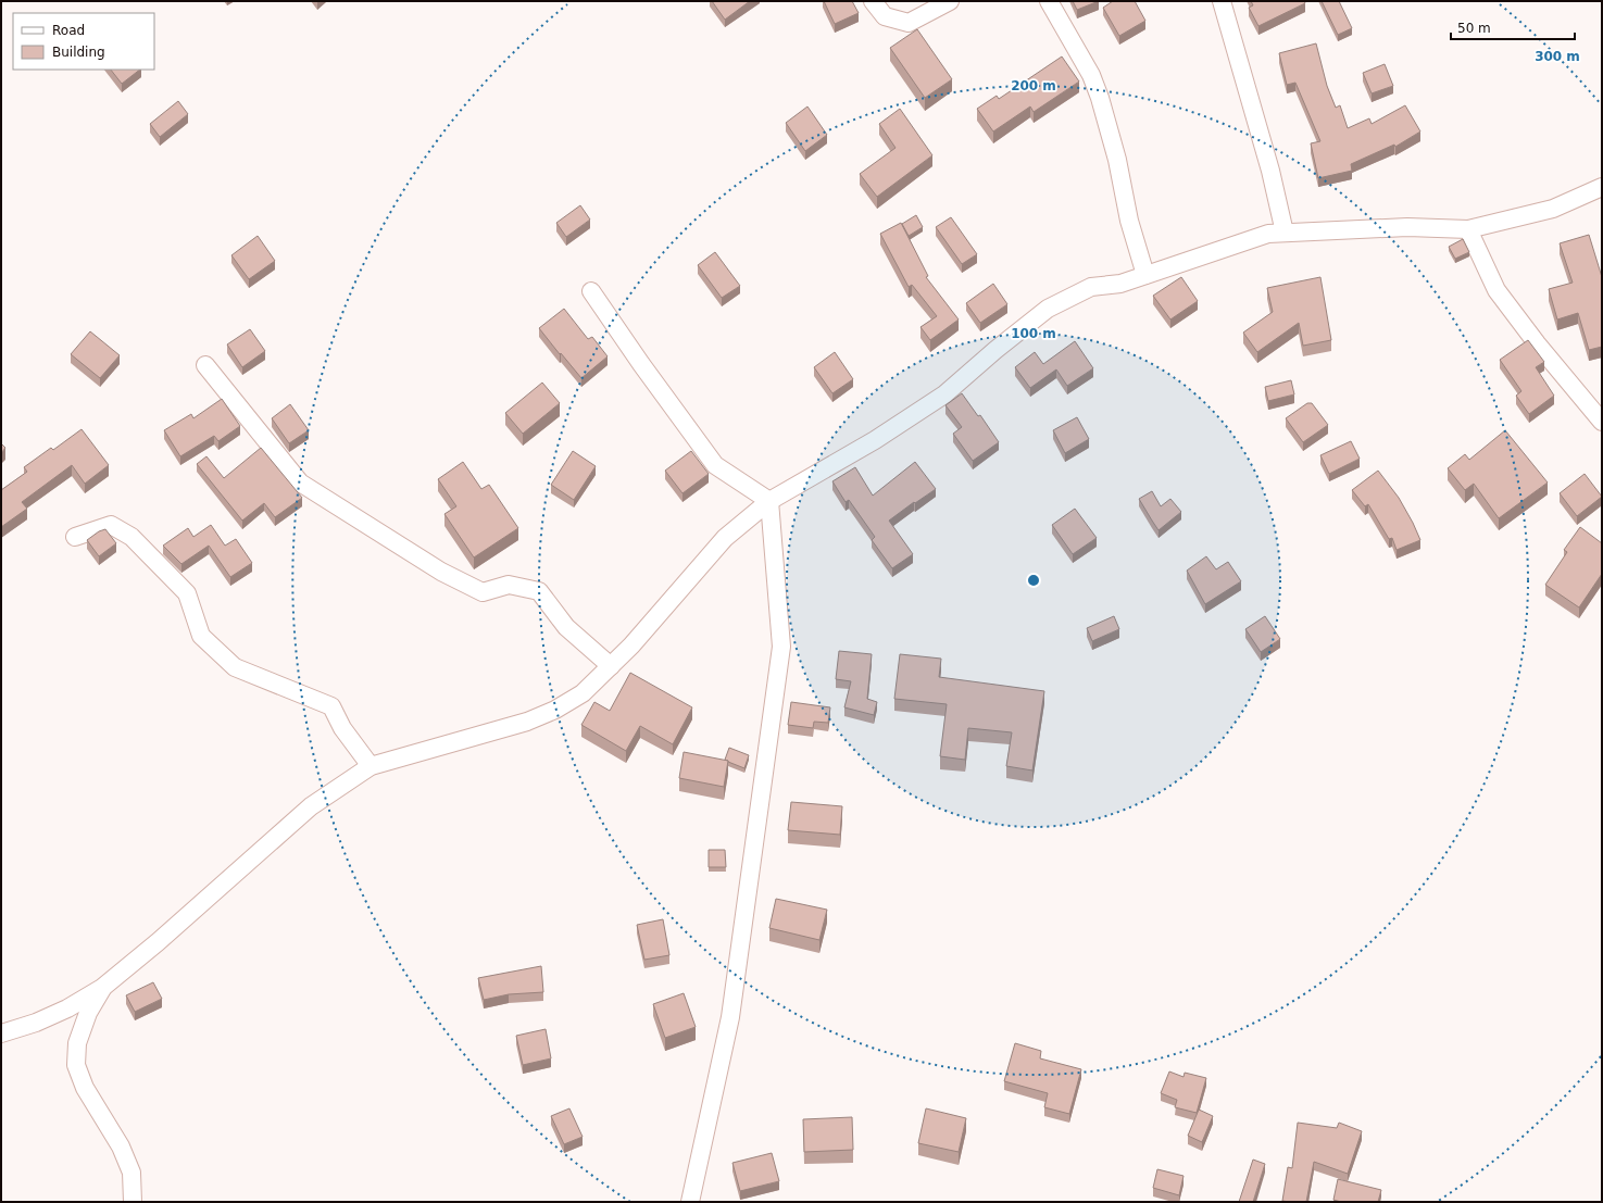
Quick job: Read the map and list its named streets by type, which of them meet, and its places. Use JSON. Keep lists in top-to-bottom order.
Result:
{
  "legend": ["Road", "Building"],
  "scale_bar": "50 m",
  "rings": ["300 m", "200 m", "100 m"]
}
